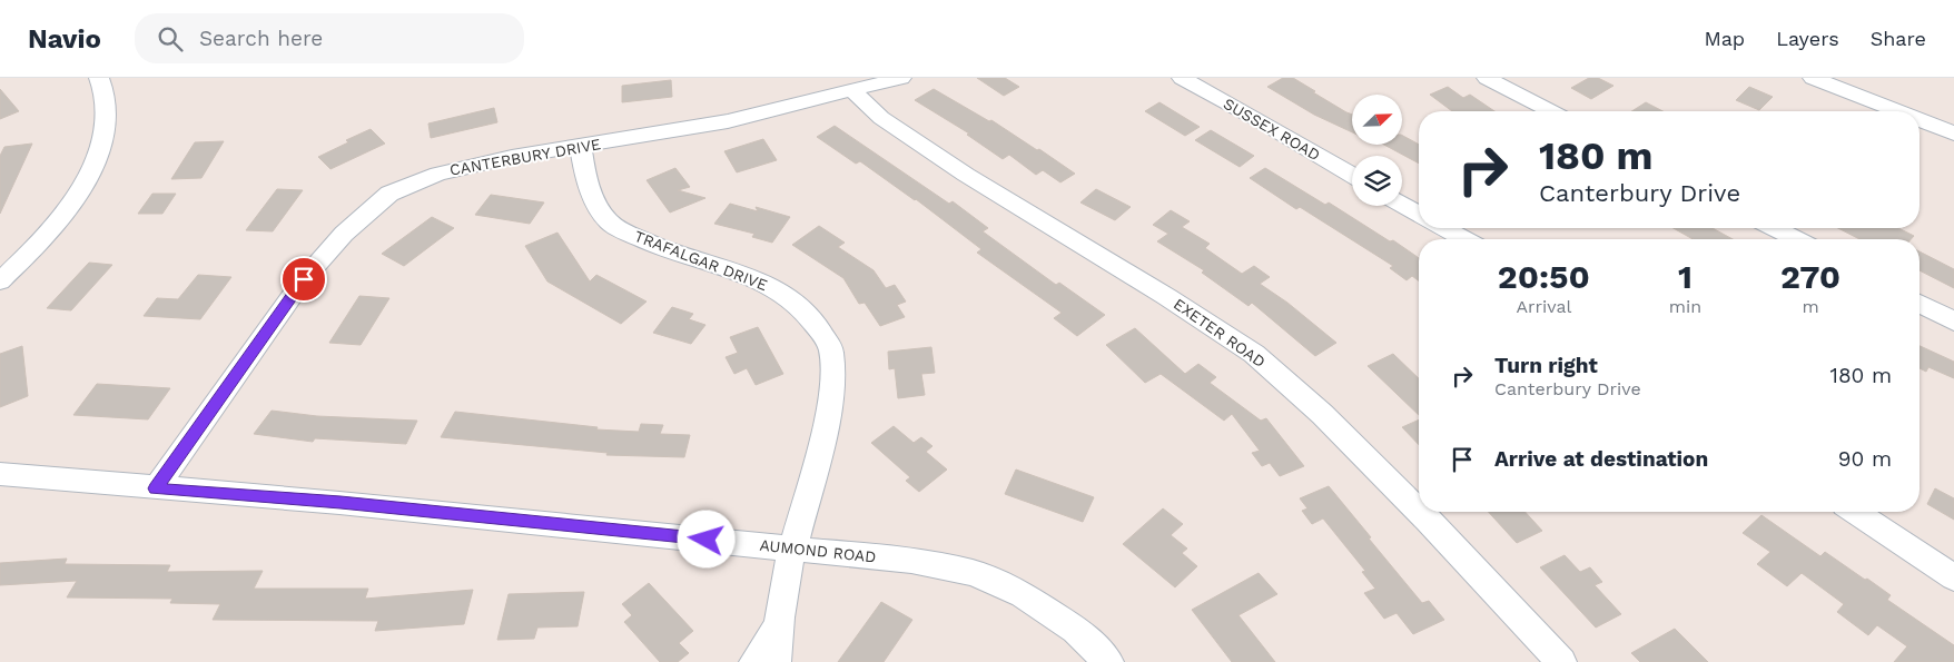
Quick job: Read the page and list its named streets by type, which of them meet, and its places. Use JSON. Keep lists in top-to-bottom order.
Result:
{
  "streets": {
    "street": [
      "SUSSEX ROAD",
      "CANTERBURY DRIVE",
      "TRAFALGAR DRIVE",
      "EXETER ROAD",
      "AUMOND ROAD"
    ]
  },
  "crossings": [
    ["CANTERBURY DRIVE", "TRAFALGAR DRIVE"],
    ["CANTERBURY DRIVE", "EXETER ROAD"],
    ["CANTERBURY DRIVE", "AUMOND ROAD"],
    ["TRAFALGAR DRIVE", "AUMOND ROAD"]
  ],
  "north": "top right",
  "page": {
    "header": "Navio",
    "search": "Search here",
    "nav": ["Map", "Layers", "Share"],
    "turn": ["180 m", "Canterbury Drive"],
    "eta": [
      "20:50",
      "Arrival",
      "1",
      "min",
      "270",
      "m"
    ],
    "list": [
      {
        "name": "Turn right",
        "note": "Canterbury Drive",
        "value": "180 m"
      },
      {
        "name": "Arrive at destination",
        "value": "90 m"
      }
    ]
  }
}
